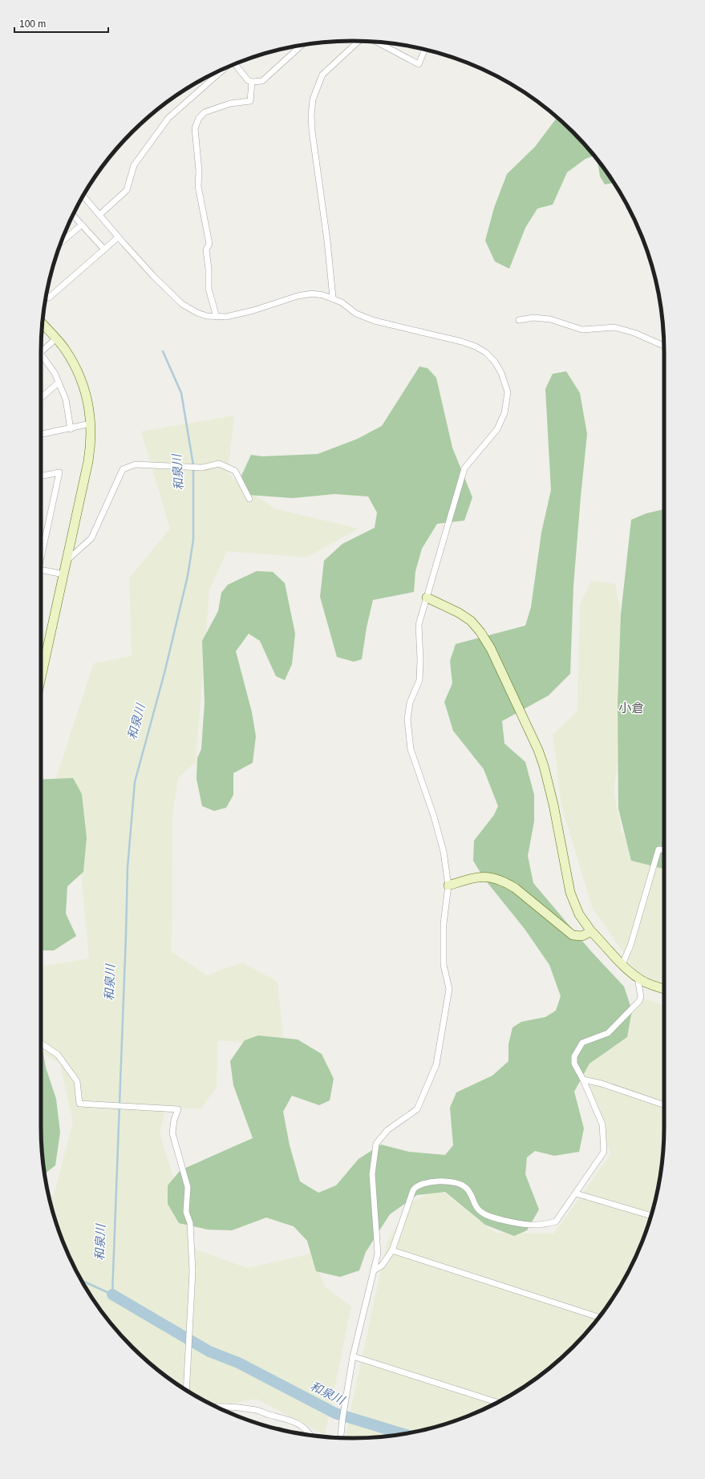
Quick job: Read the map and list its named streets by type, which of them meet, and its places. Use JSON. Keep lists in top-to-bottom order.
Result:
{
  "districts": ["小倉"],
  "water": ["和泉川"],
  "scale_bar": "100 m"
}
